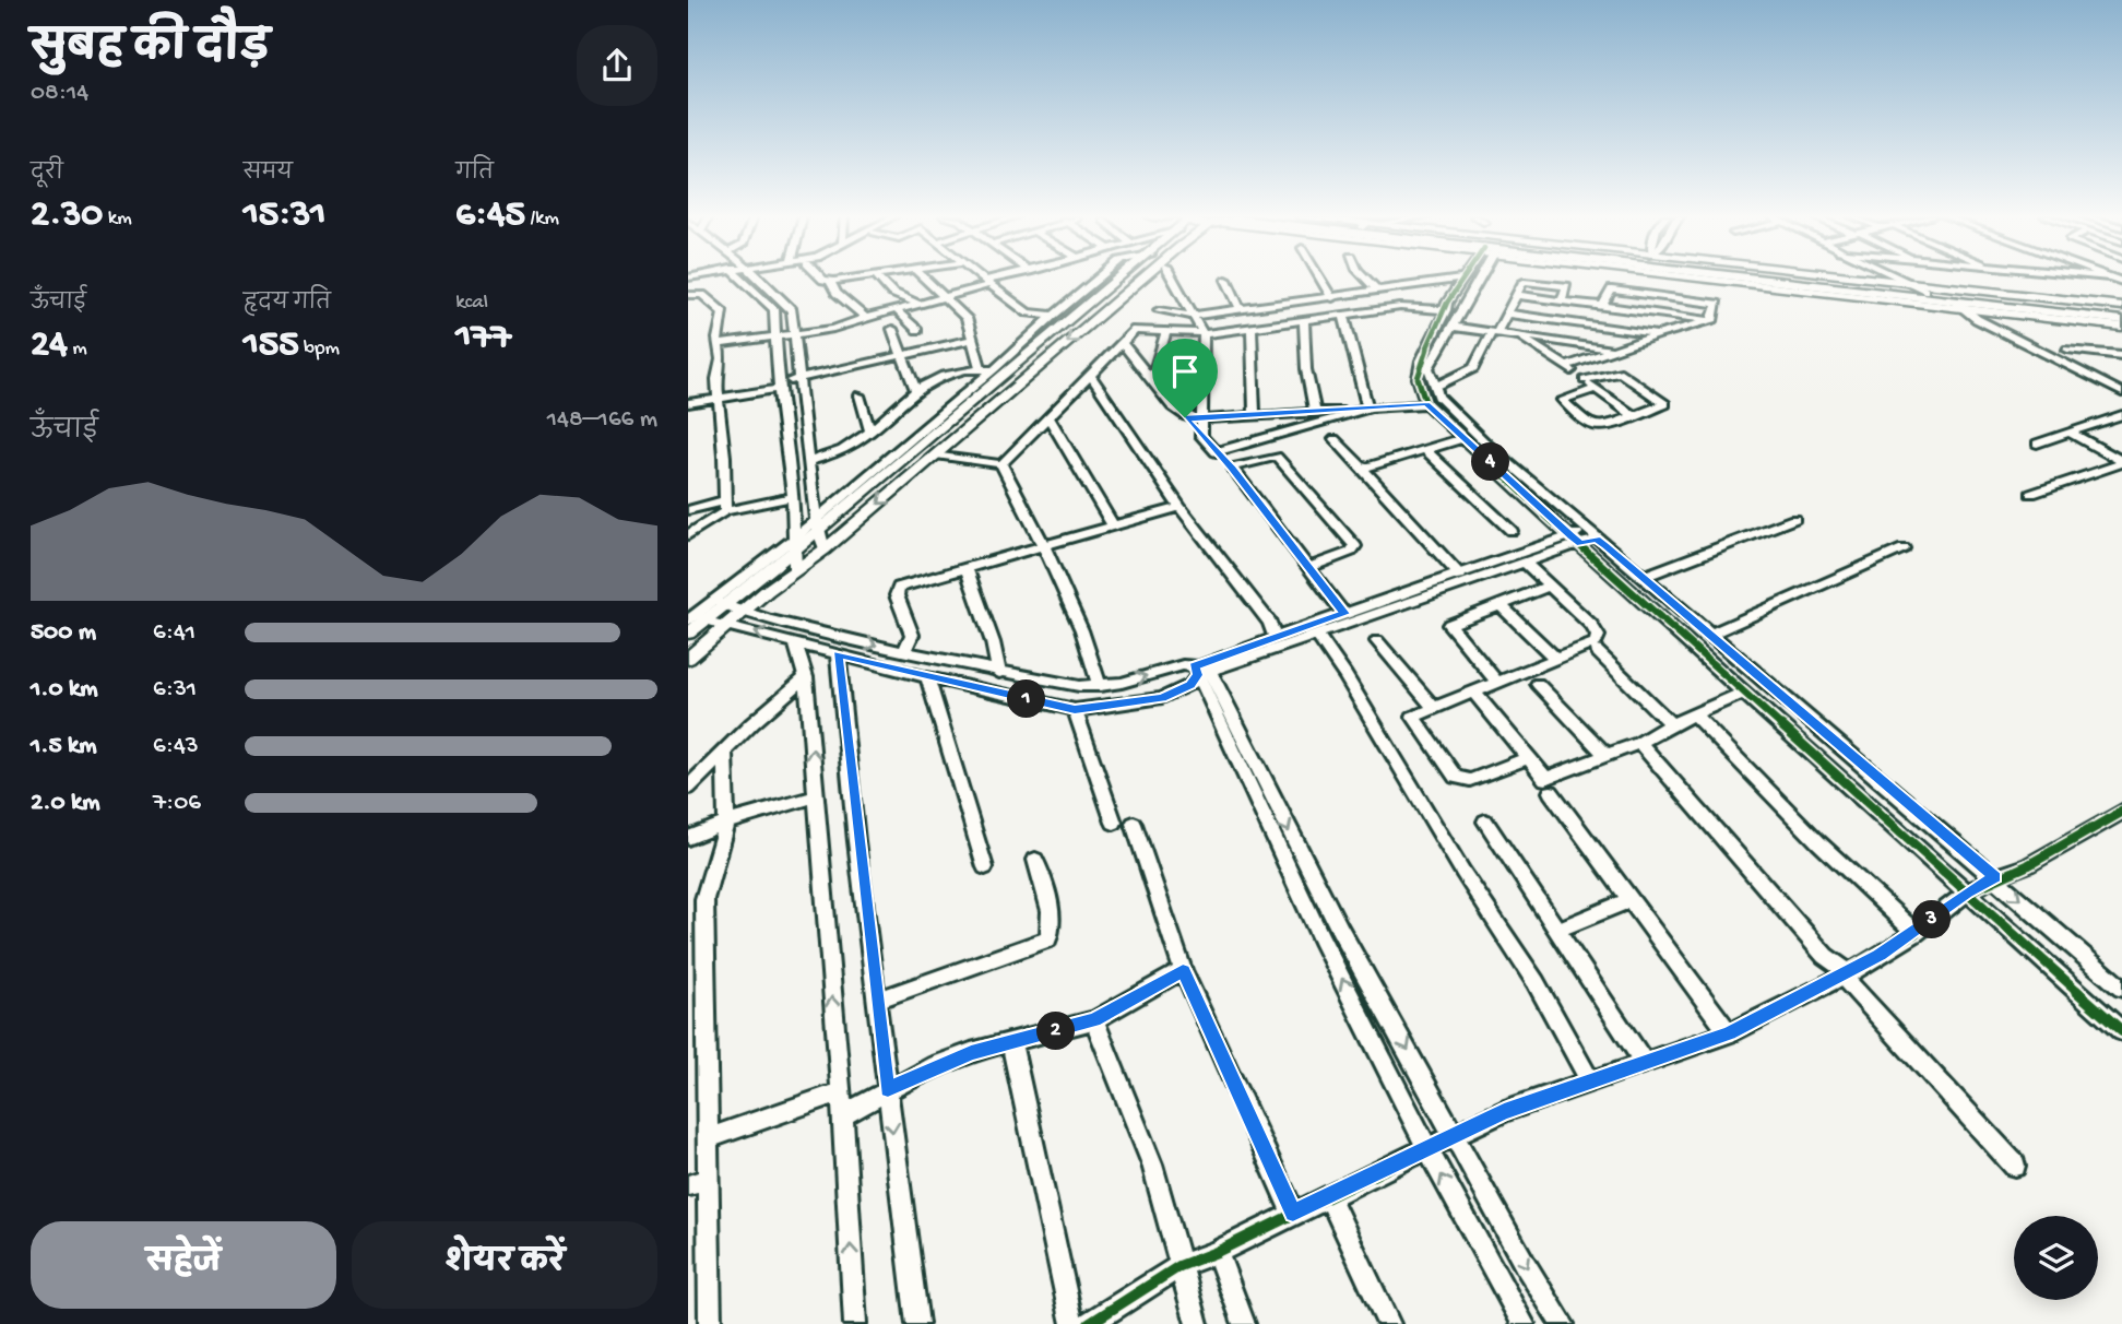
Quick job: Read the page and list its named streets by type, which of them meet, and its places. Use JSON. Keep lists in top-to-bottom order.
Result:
{
  "page": {
    "heading": ["सुबह की दौड़", "08:14"],
    "stats": [
      ["दूरी", "2.30 km"],
      ["समय", "15:31"],
      ["गति", "6:45 /km"],
      ["ऊँचाई", "24 m"],
      ["हृदय गति", "155 bpm"],
      ["kcal", "177"]
    ],
    "chart": ["ऊँचाई", "148–166 m"],
    "pins": [
      "4",
      "1",
      "3",
      "2"
    ],
    "list": [
      {
        "name": "500 m",
        "note": "6:41"
      },
      {
        "name": "1.0 km",
        "note": "6:31"
      },
      {
        "name": "1.5 km",
        "note": "6:43"
      },
      {
        "name": "2.0 km",
        "note": "7:06"
      }
    ],
    "buttons": ["सहेजें", "शेयर करें"]
  }
}
